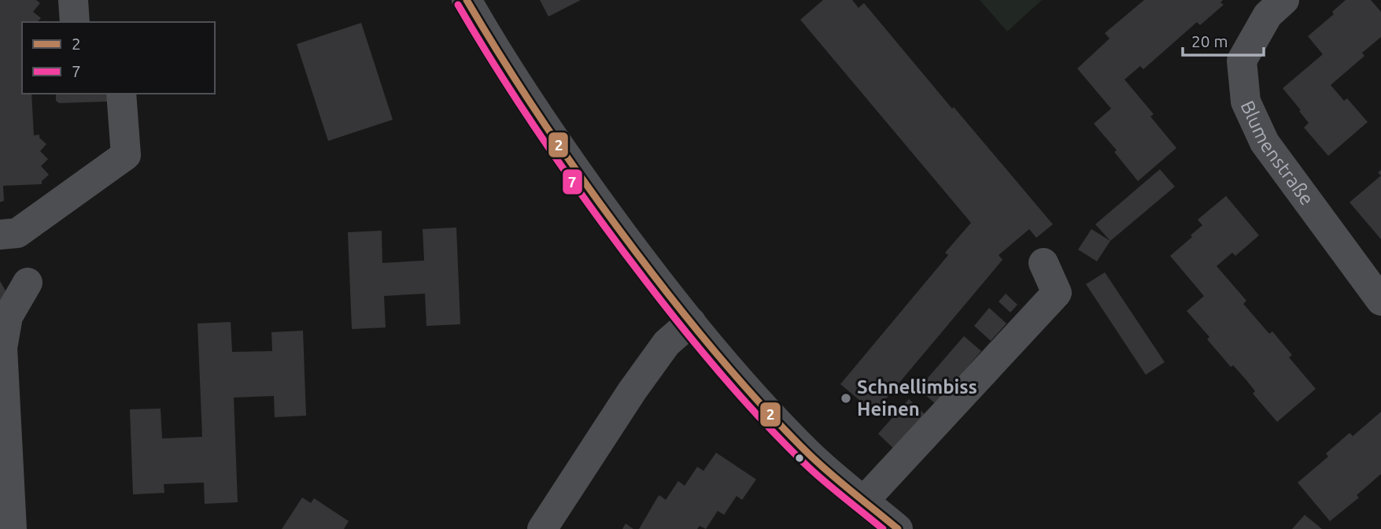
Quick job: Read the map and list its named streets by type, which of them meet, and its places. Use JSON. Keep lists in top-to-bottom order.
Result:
{
  "streets": {
    "street": ["Blumenstraße"]
  },
  "places": ["Schnellimbiss Heinen"],
  "lines": ["transit line 2", "transit line 7"],
  "legend": ["2", "7"],
  "scale_bar": "20 m"
}
